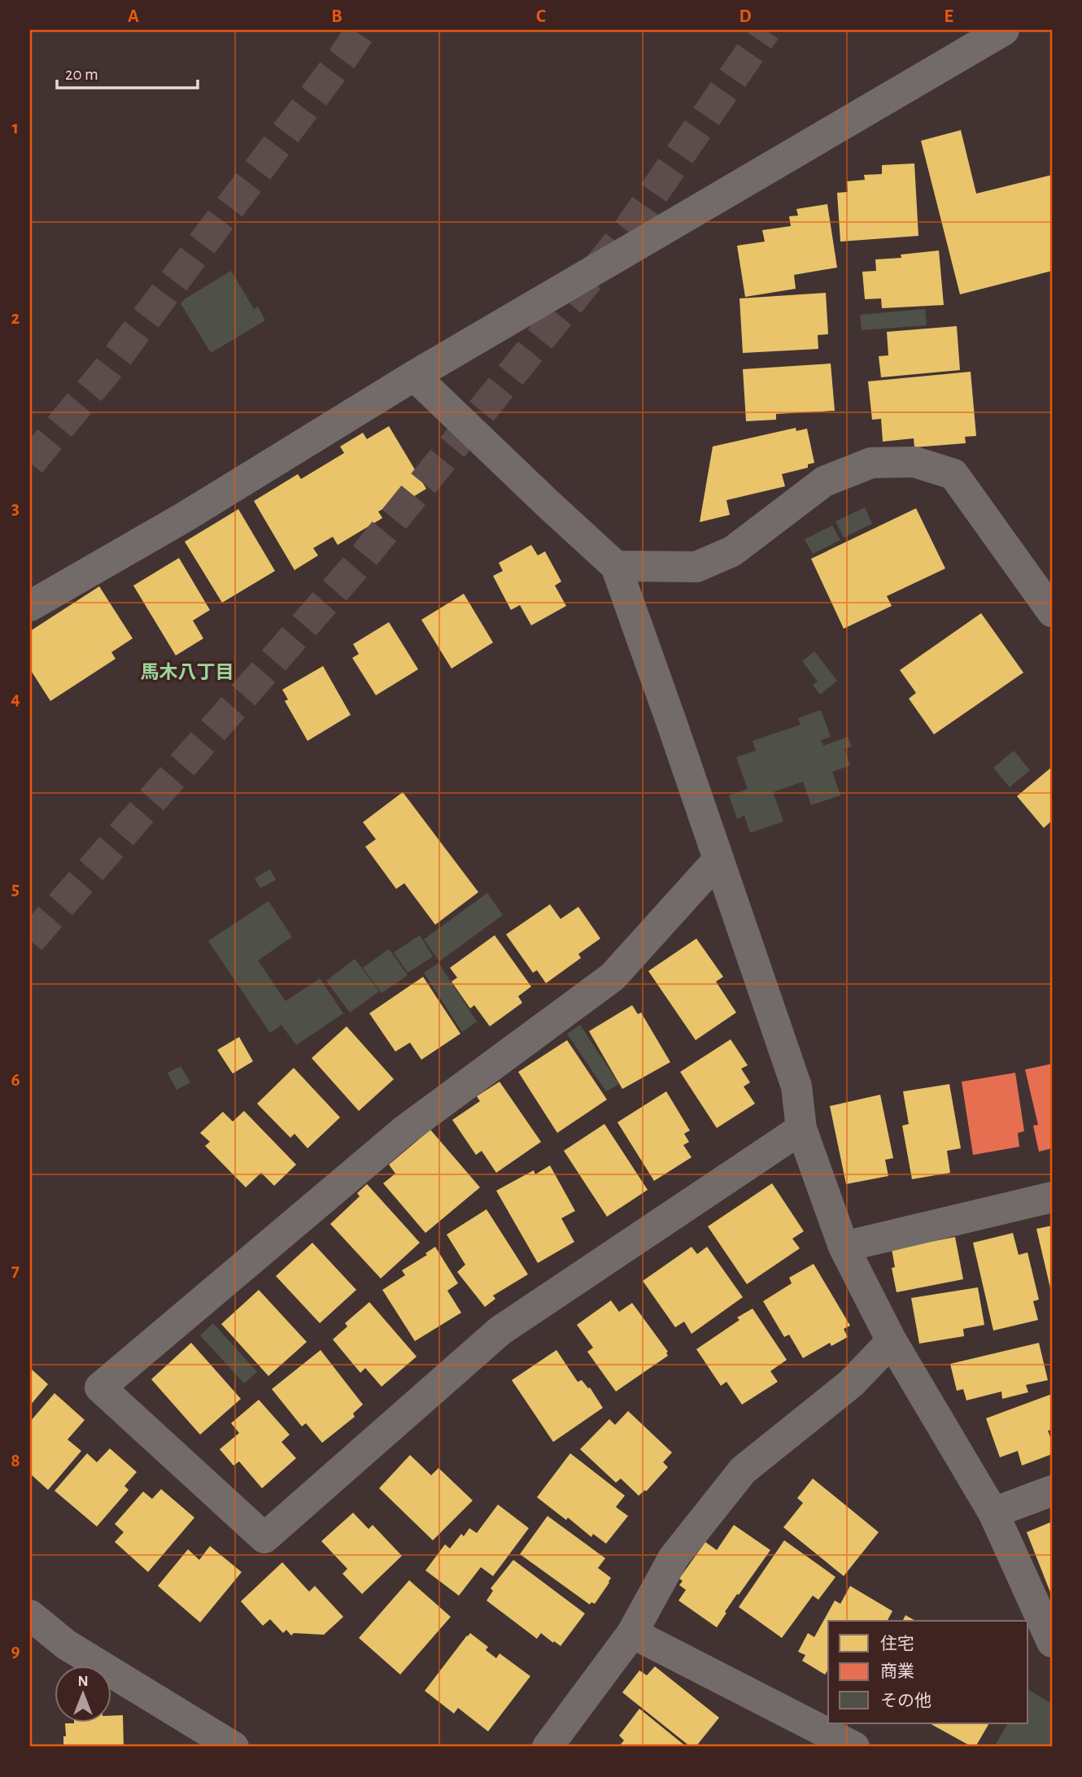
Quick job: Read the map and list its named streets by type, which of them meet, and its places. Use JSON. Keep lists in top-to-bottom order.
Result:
{
  "districts": ["馬木八丁目"],
  "legend": ["住宅", "商業", "その他"],
  "scale_bar": "20 m",
  "north": "top",
  "grid": {
    "columns": [
      "A",
      "B",
      "C",
      "D",
      "E"
    ],
    "rows": [
      "1",
      "2",
      "3",
      "4",
      "5",
      "6",
      "7",
      "8",
      "9"
    ]
  }
}
